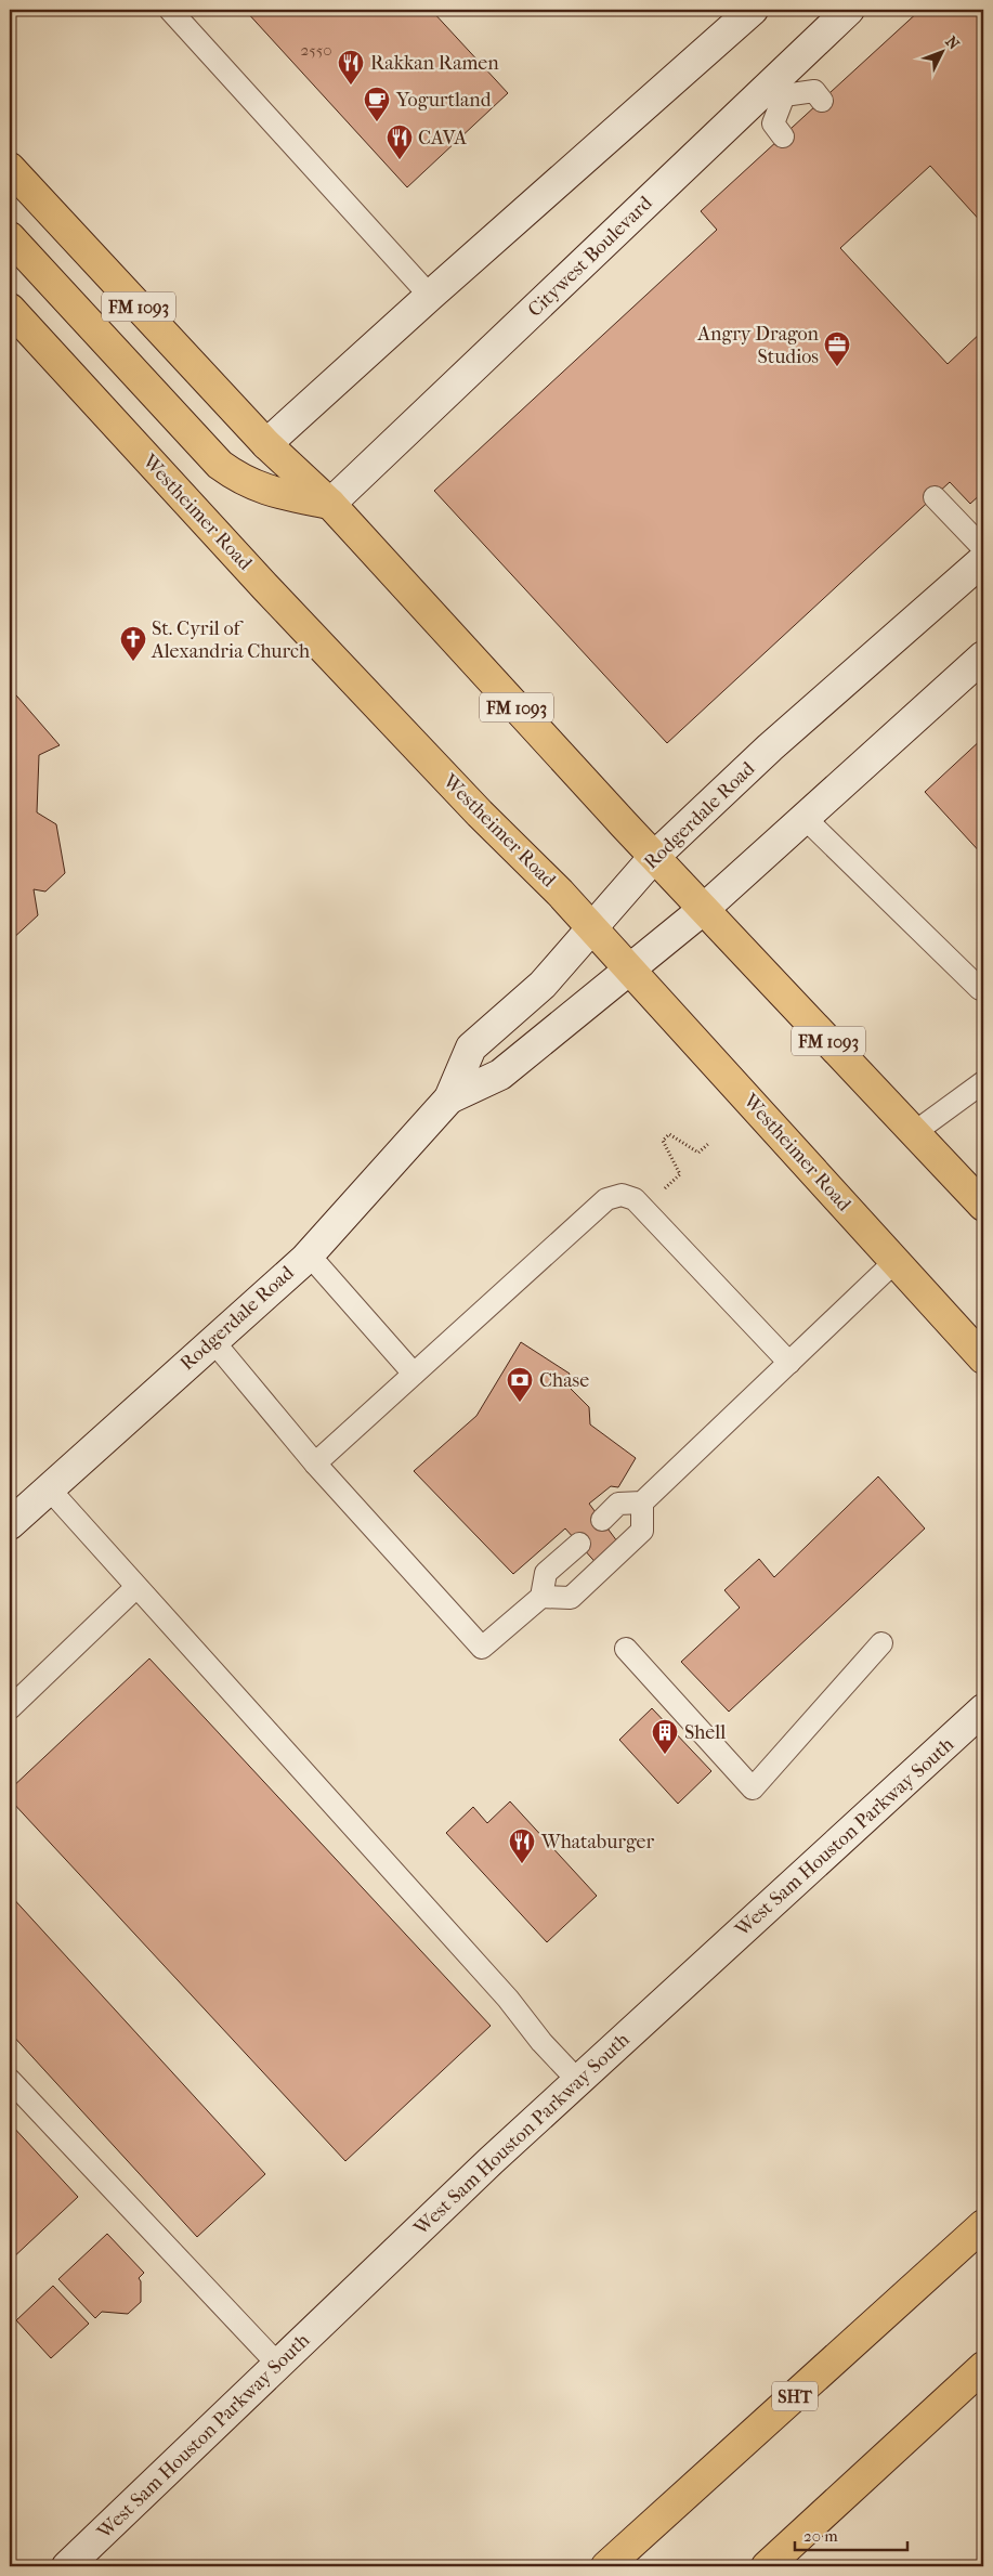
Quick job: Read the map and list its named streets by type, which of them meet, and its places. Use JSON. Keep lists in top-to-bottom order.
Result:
{
  "streets": {
    "main road": ["FM 1093", "Westheimer Road", "SHT"],
    "street": ["Citywest Boulevard", "Rodgerdale Road", "West Sam Houston Parkway South"]
  },
  "crossings": [
    ["Citywest Boulevard", "FM 1093"],
    ["FM 1093", "Rodgerdale Road"],
    ["Westheimer Road", "Rodgerdale Road"]
  ],
  "places": {
    "restaurant": ["Rakkan Ramen", "CAVA", "Whataburger"],
    "cafe": ["Yogurtland"],
    "office": ["Angry Dragon Studios"],
    "church": ["St. Cyril of Alexandria Church"],
    "bank": ["Chase"],
    "building": ["Shell"]
  },
  "house_numbers": ["2550"],
  "scale_bar": "20 m",
  "north": "top right"
}
